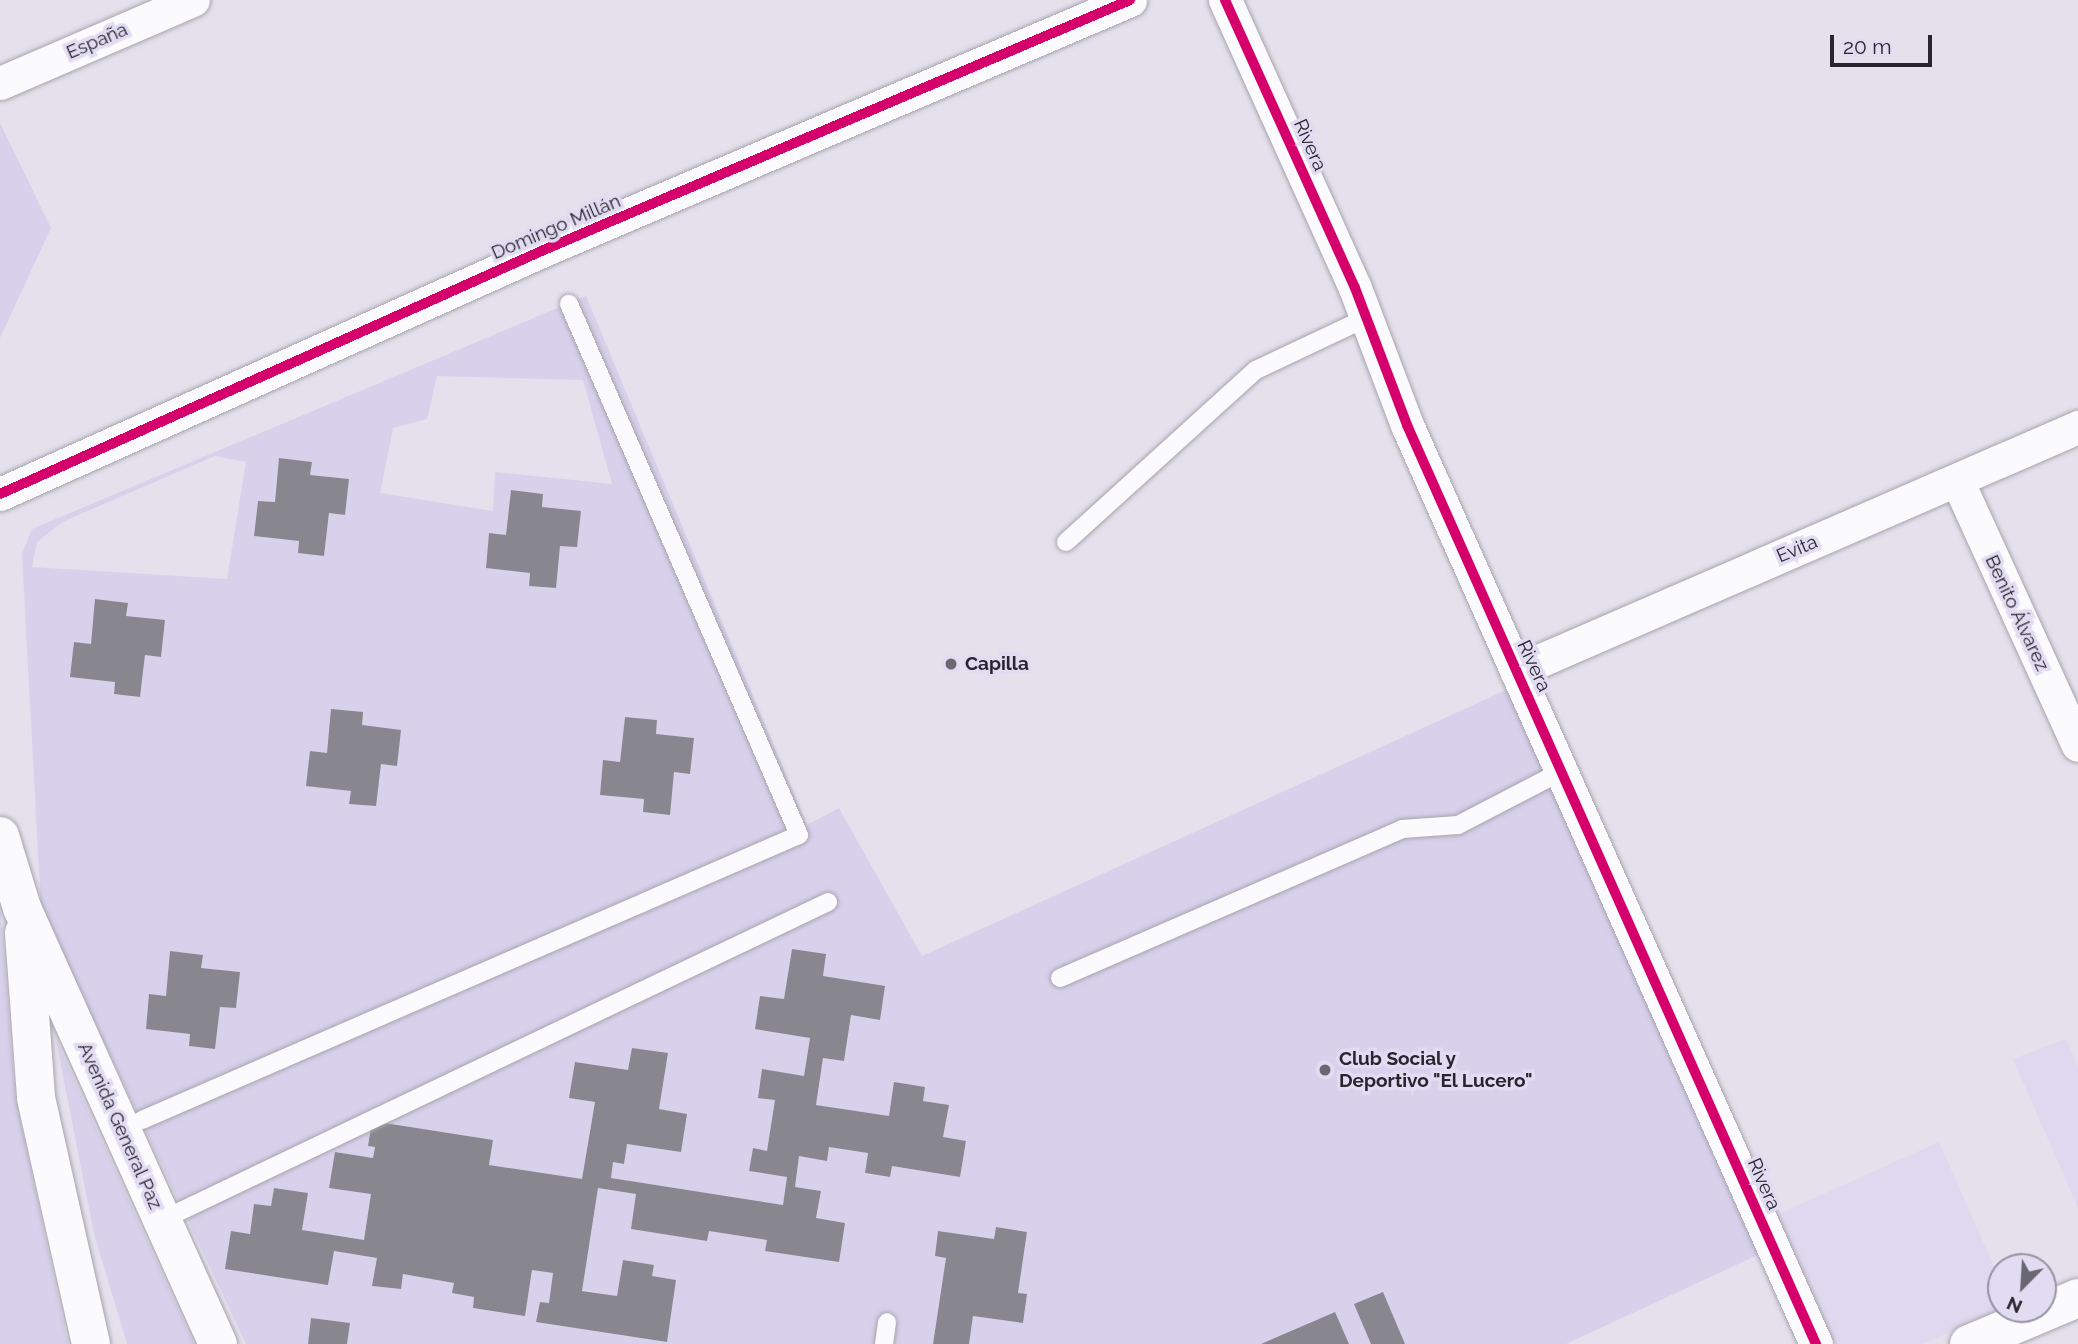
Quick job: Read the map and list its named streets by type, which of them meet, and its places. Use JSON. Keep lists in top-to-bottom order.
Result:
{
  "streets": {
    "street": [
      "España",
      "Rivera",
      "Domingo Millán",
      "Evita",
      "Benito Álvarez",
      "Avenida General Paz"
    ]
  },
  "crossings": [
    ["Rivera", "Evita"],
    ["Evita", "Benito Álvarez"]
  ],
  "places": ["Capilla", "Club Social y Deportivo \"El Lucero\""],
  "scale_bar": "20 m",
  "north": "bottom left"
}
